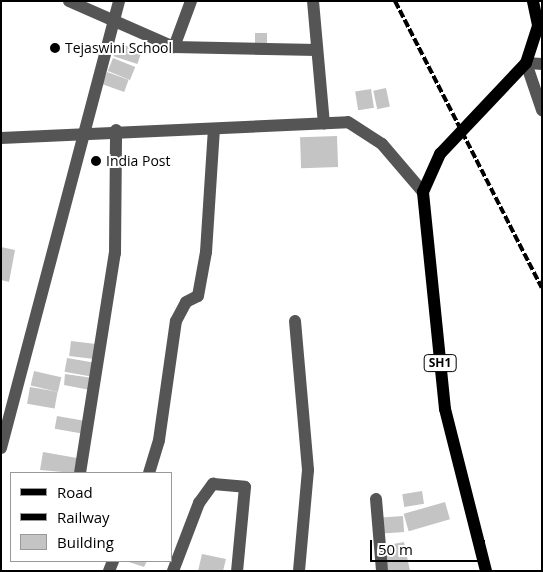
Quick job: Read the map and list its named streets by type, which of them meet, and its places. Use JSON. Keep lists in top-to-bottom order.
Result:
{
  "streets": {
    "main road": ["SH1"]
  },
  "places": ["Tejaswini School", "India Post"],
  "legend": ["Road", "Railway", "Building"],
  "scale_bar": "50 m"
}
